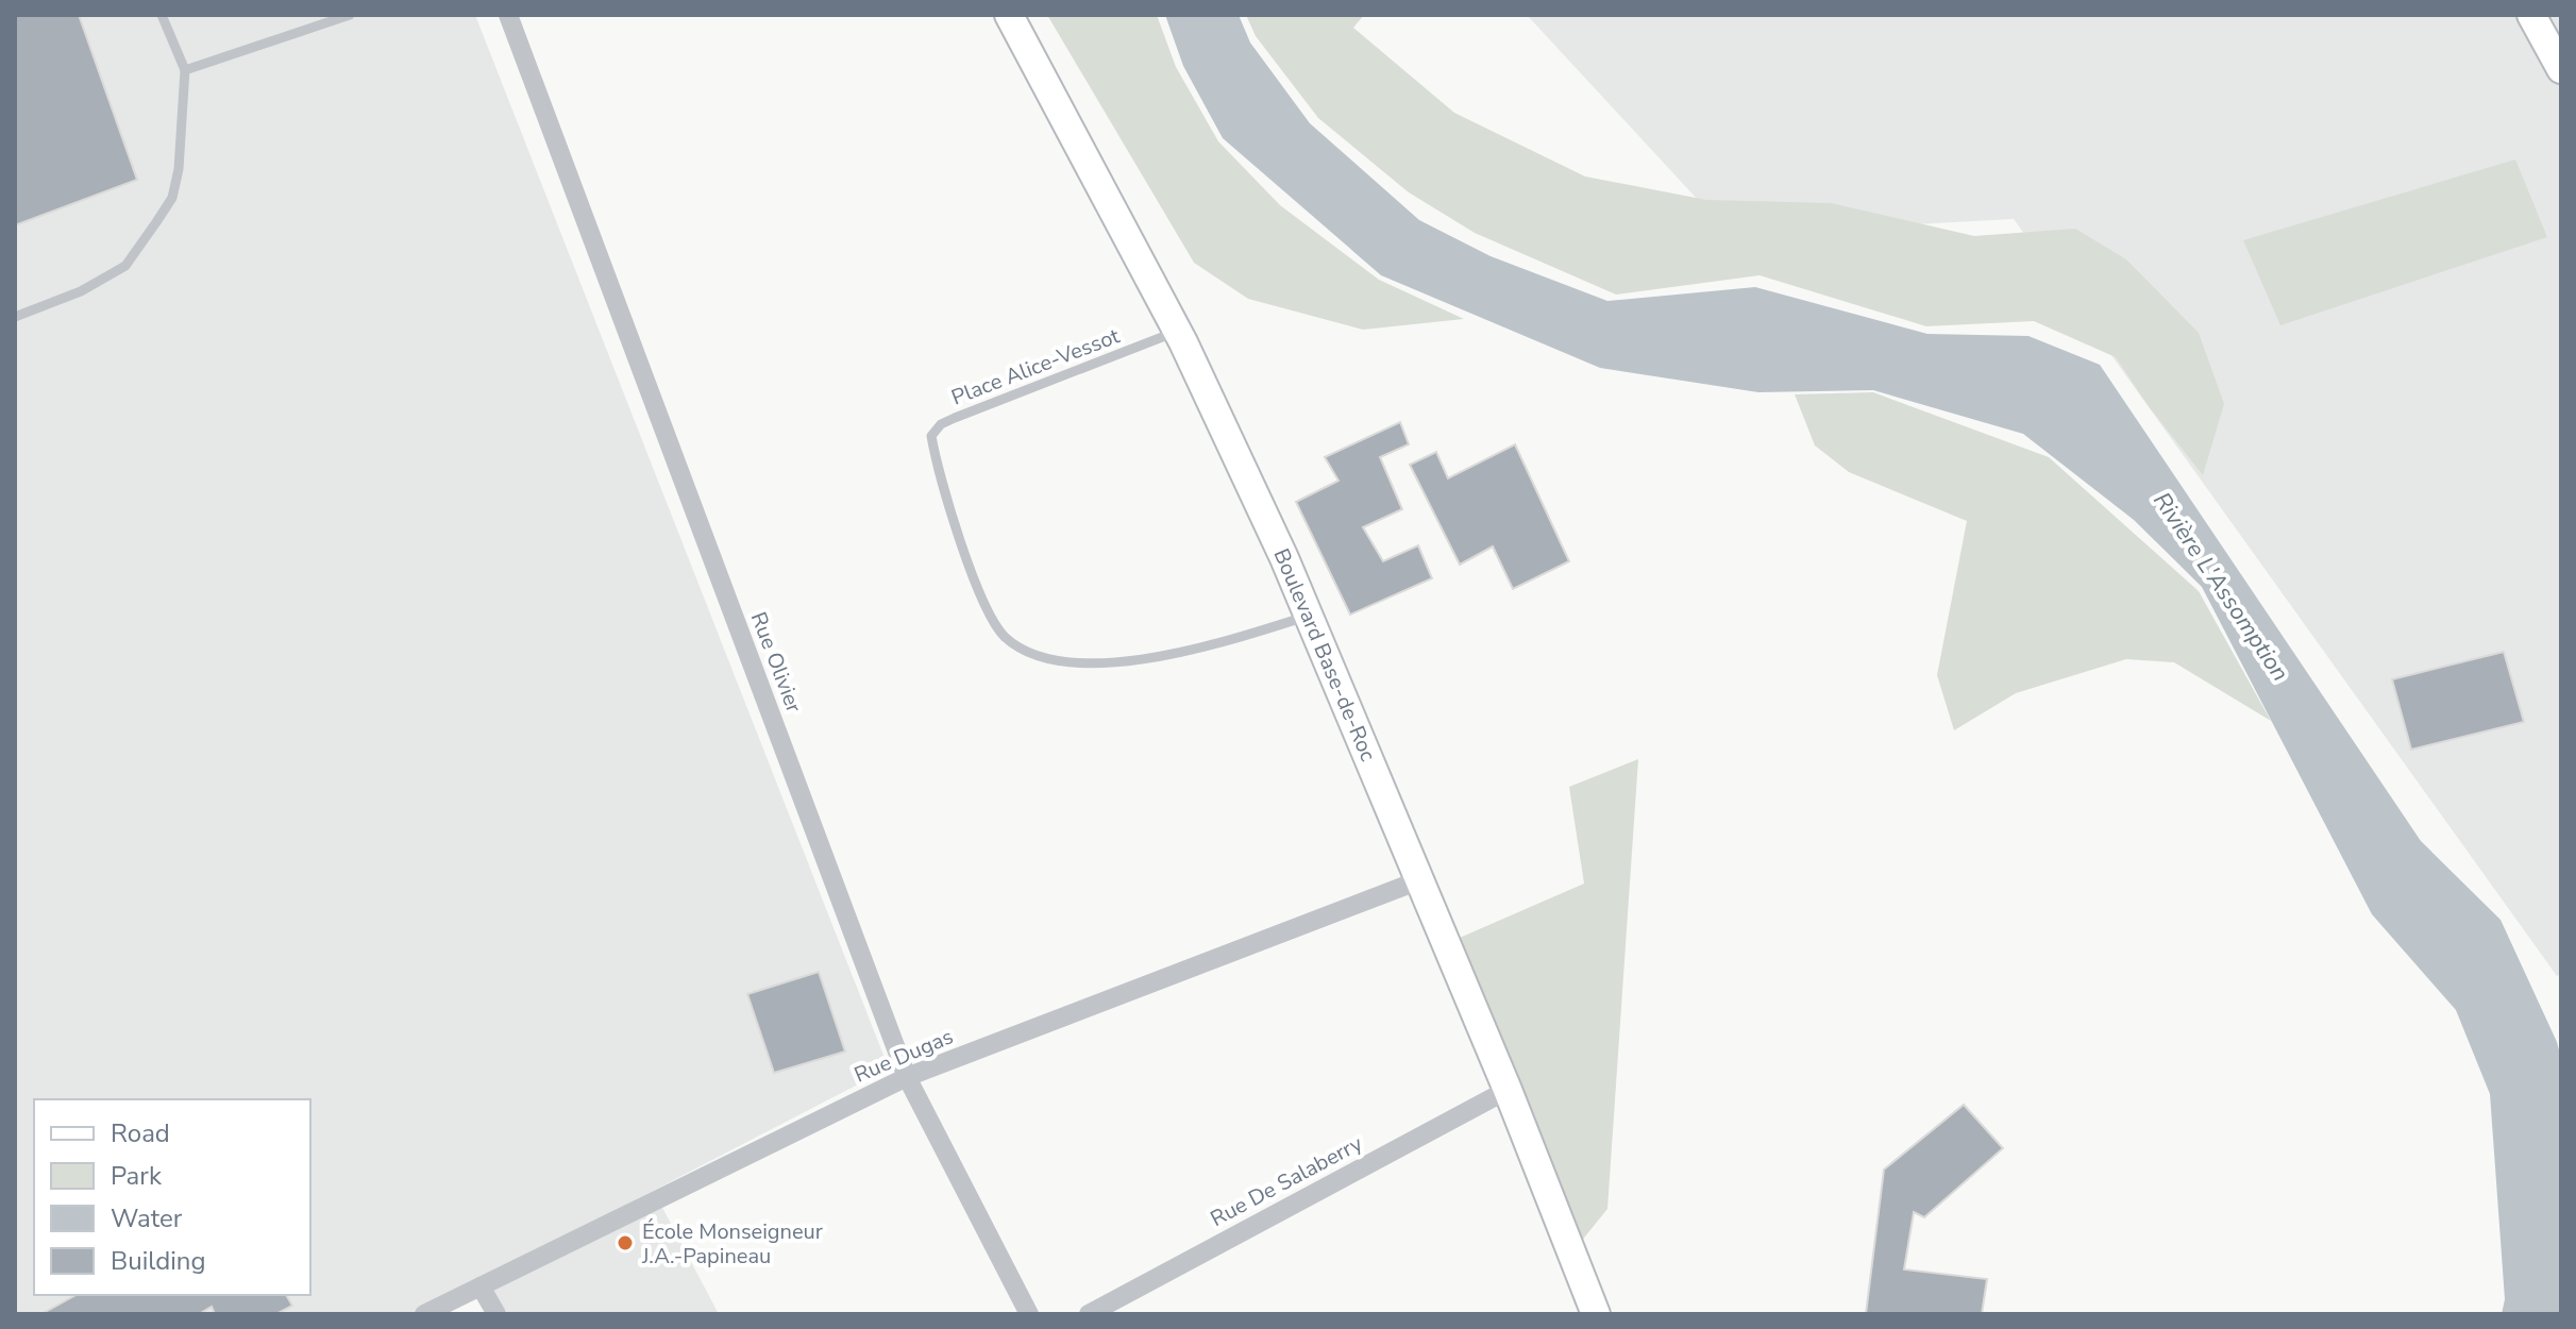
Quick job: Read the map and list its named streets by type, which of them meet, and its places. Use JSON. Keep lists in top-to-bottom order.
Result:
{
  "streets": {
    "street": [
      "Boulevard Base-de-Roc",
      "Rue Olivier",
      "Rue Dugas",
      "Rue De Salaberry"
    ],
    "lane": ["Place Alice-Vessot"]
  },
  "crossings": [
    ["Place Alice-Vessot", "Boulevard Base-de-Roc"],
    ["Boulevard Base-de-Roc", "Rue Dugas"],
    ["Boulevard Base-de-Roc", "Rue De Salaberry"],
    ["Rue Olivier", "Rue Dugas"]
  ],
  "water": ["Rivière L'Assomption"],
  "places": ["École Monseigneur J.A.-Papineau"],
  "legend": [
    "Road",
    "Park",
    "Water",
    "Building"
  ]
}
